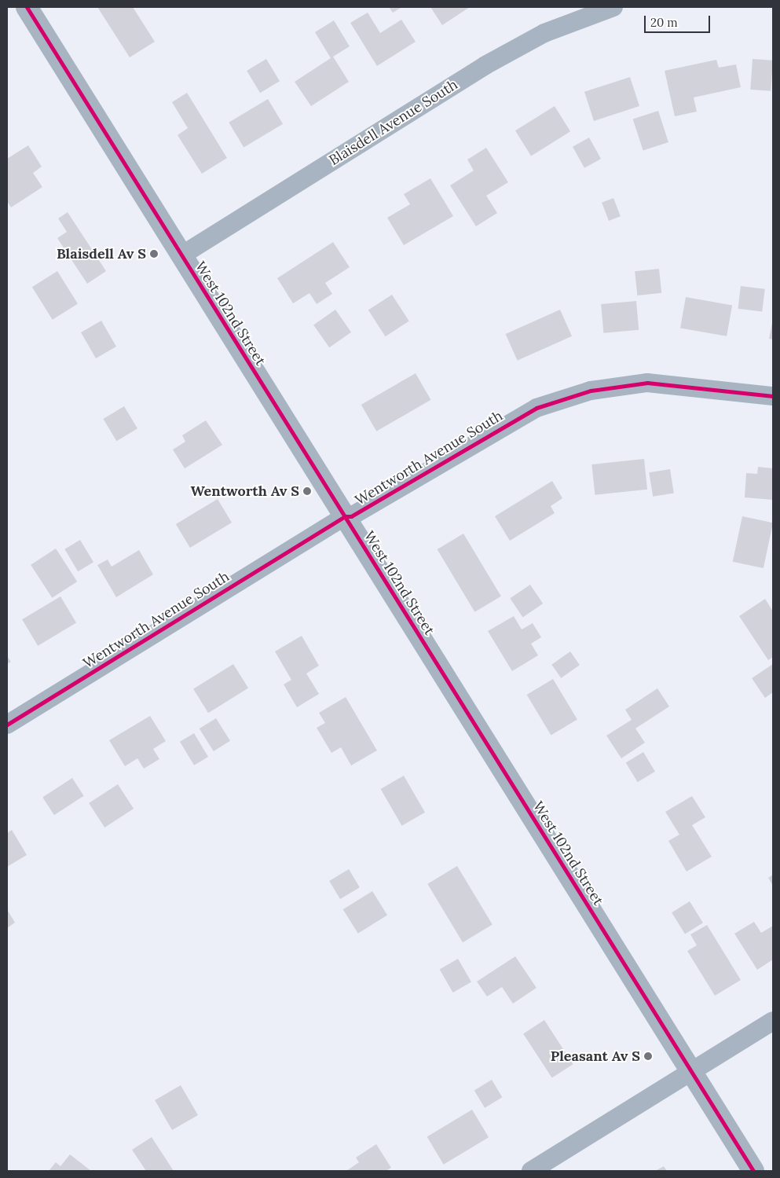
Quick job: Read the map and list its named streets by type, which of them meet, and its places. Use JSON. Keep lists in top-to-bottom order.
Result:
{
  "streets": {
    "street": ["Blaisdell Avenue South", "West 102nd Street", "Wentworth Avenue South"]
  },
  "crossings": [
    ["Blaisdell Avenue South", "West 102nd Street"],
    ["West 102nd Street", "Wentworth Avenue South"]
  ],
  "places": ["Blaisdell Av S", "Wentworth Av S", "Pleasant Av S"],
  "scale_bar": "20 m"
}
